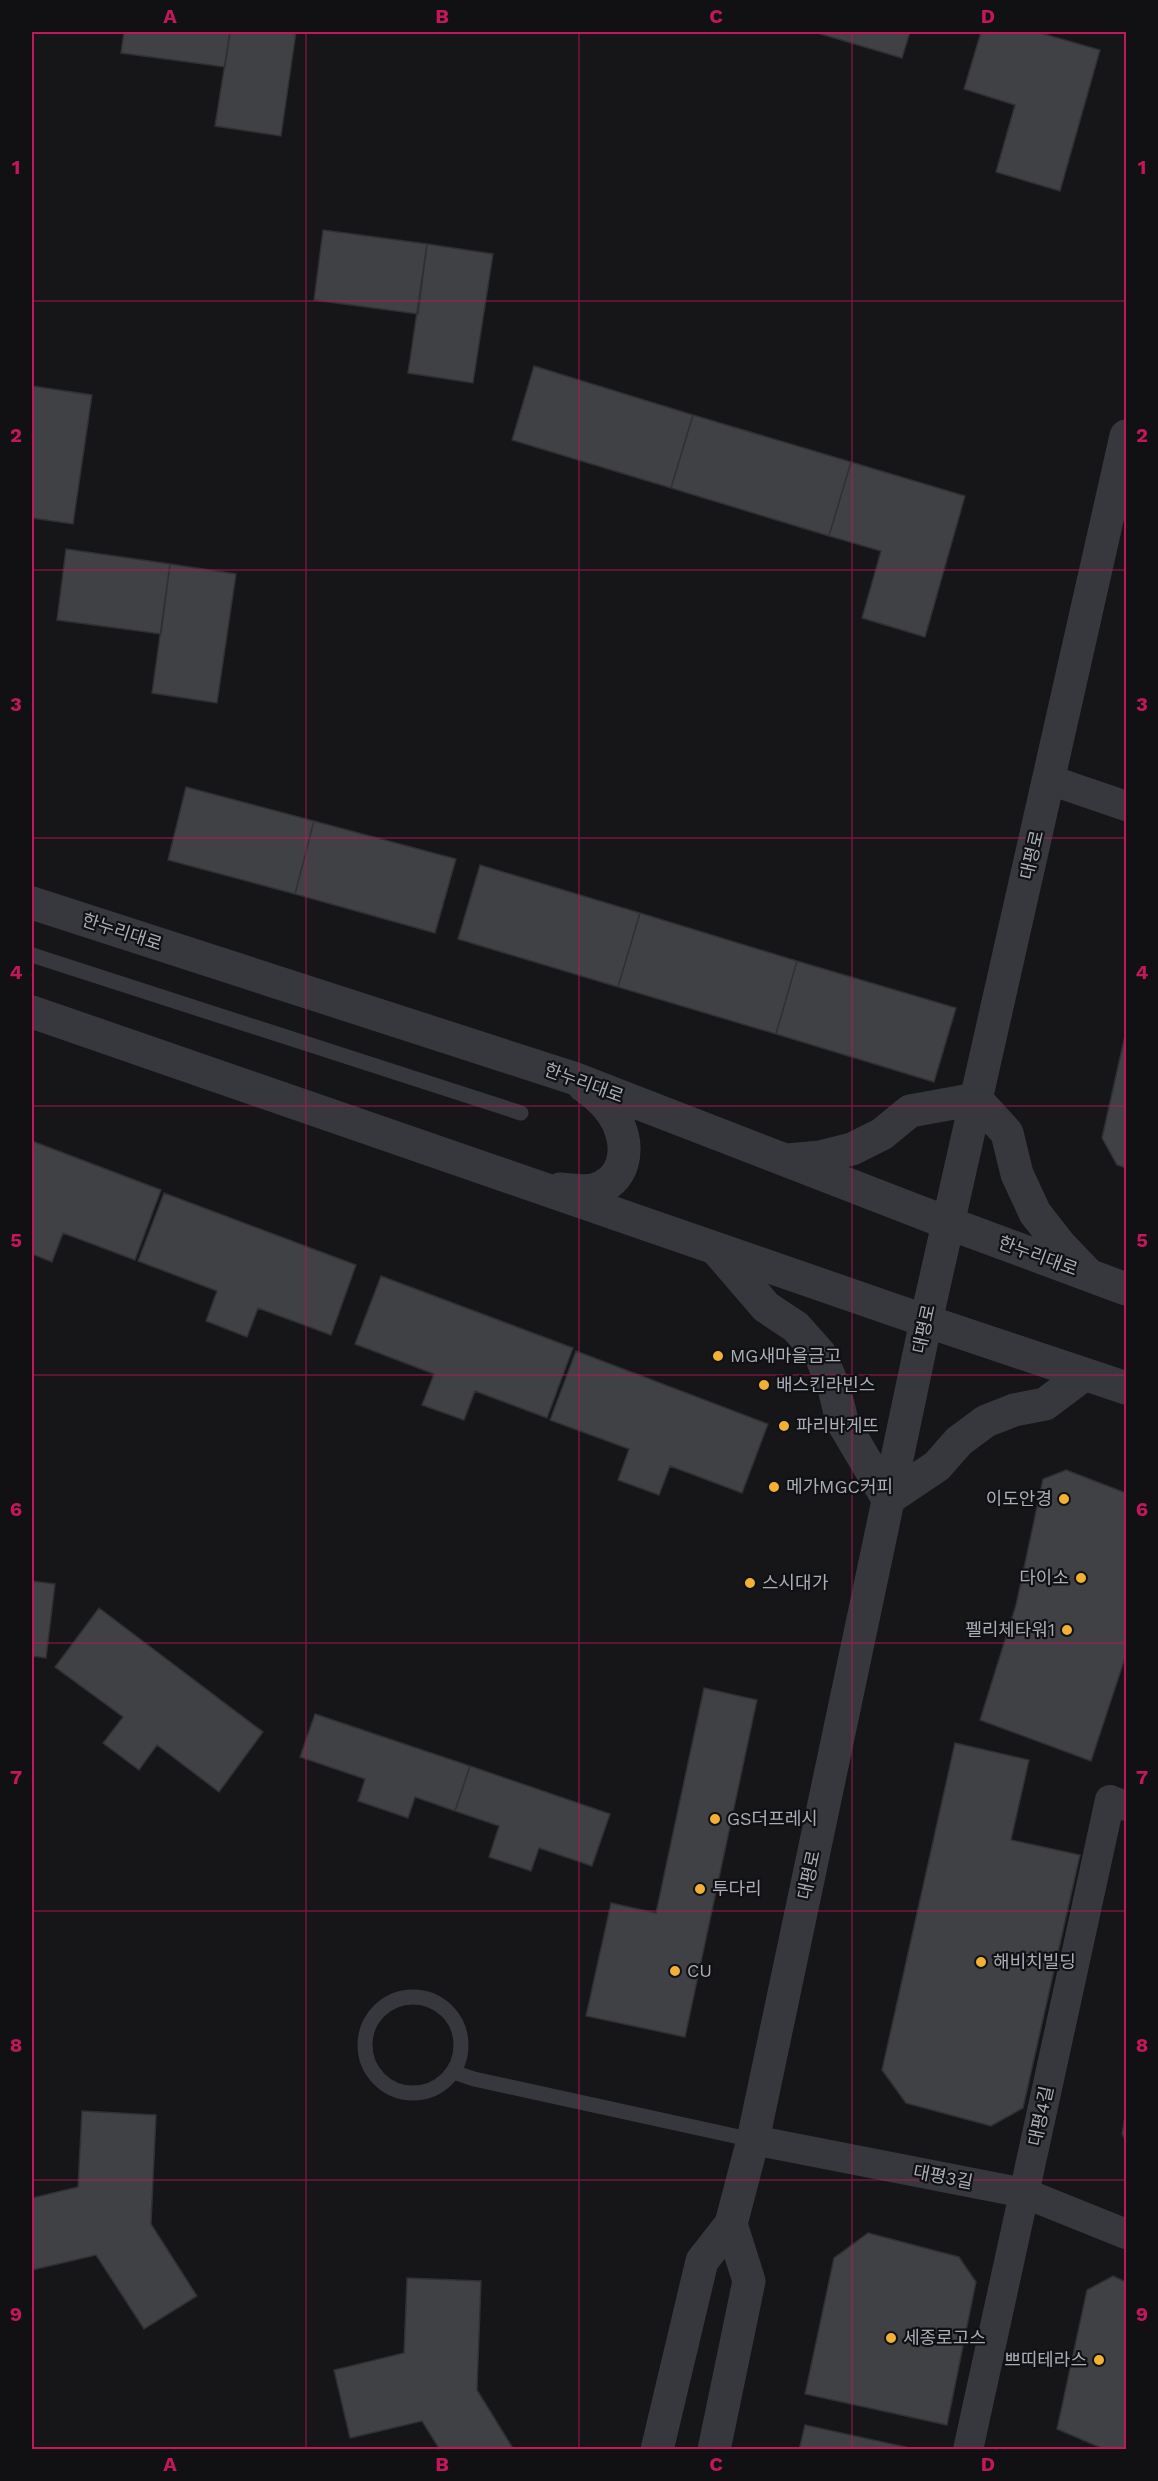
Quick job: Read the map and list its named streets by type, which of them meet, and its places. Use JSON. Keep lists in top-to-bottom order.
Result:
{
  "streets": {
    "street": [
      "대평로",
      "한누리대로",
      "대평4길",
      "대평3길"
    ]
  },
  "crossings": [
    ["대평로", "한누리대로"],
    ["대평로", "대평3길"],
    ["대평4길", "대평3길"]
  ],
  "places": [
    "MG새마을금고",
    "배스킨라빈스",
    "파리바게뜨",
    "메가MGC커피",
    "이도안경",
    "다이소",
    "스시대가",
    "펠리체타워1",
    "GS더프레시",
    "투다리",
    "해비치빌딩",
    "CU",
    "세종로고스",
    "쁘띠테라스"
  ],
  "grid": {
    "columns": [
      "A",
      "B",
      "C",
      "D"
    ],
    "rows": [
      "1",
      "2",
      "3",
      "4",
      "5",
      "6",
      "7",
      "8",
      "9"
    ]
  }
}
